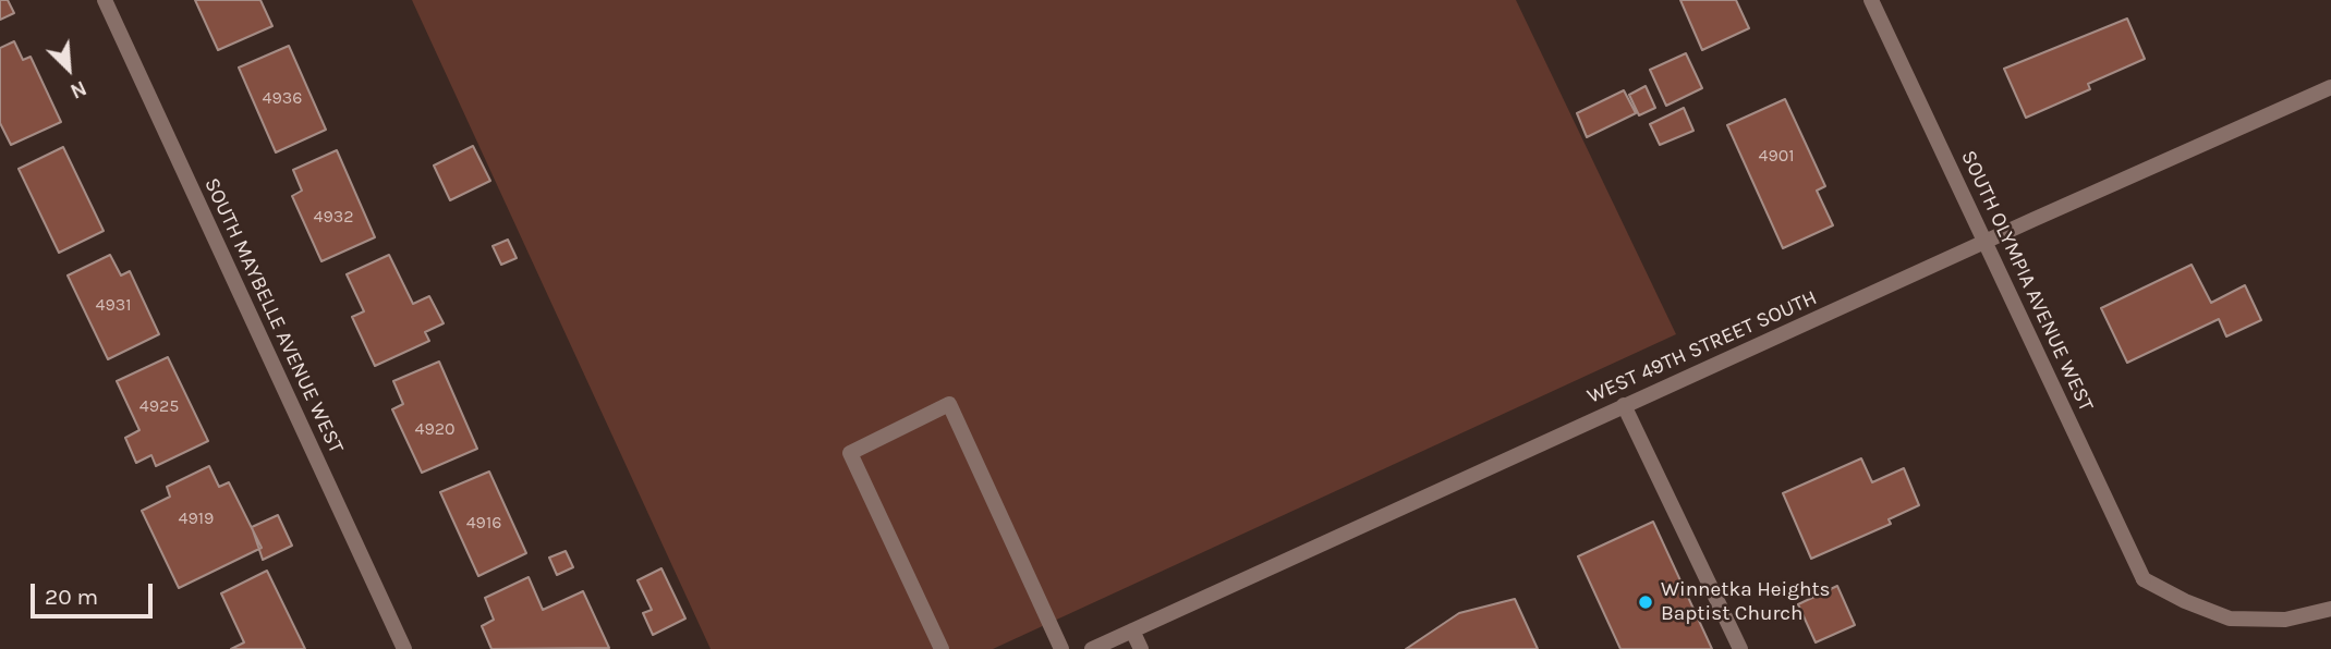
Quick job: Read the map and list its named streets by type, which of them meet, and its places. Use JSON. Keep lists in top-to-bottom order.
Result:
{
  "streets": {
    "street": ["SOUTH OLYMPIA AVENUE WEST", "SOUTH MAYBELLE AVENUE WEST", "WEST 49TH STREET SOUTH"]
  },
  "crossings": [
    ["SOUTH OLYMPIA AVENUE WEST", "WEST 49TH STREET SOUTH"]
  ],
  "places": ["Winnetka Heights Baptist Church"],
  "house_numbers": [
    "4936",
    "4901",
    "4932",
    "4931",
    "4925",
    "4920",
    "4919",
    "4916"
  ],
  "scale_bar": "20 m",
  "north": "bottom right"
}
